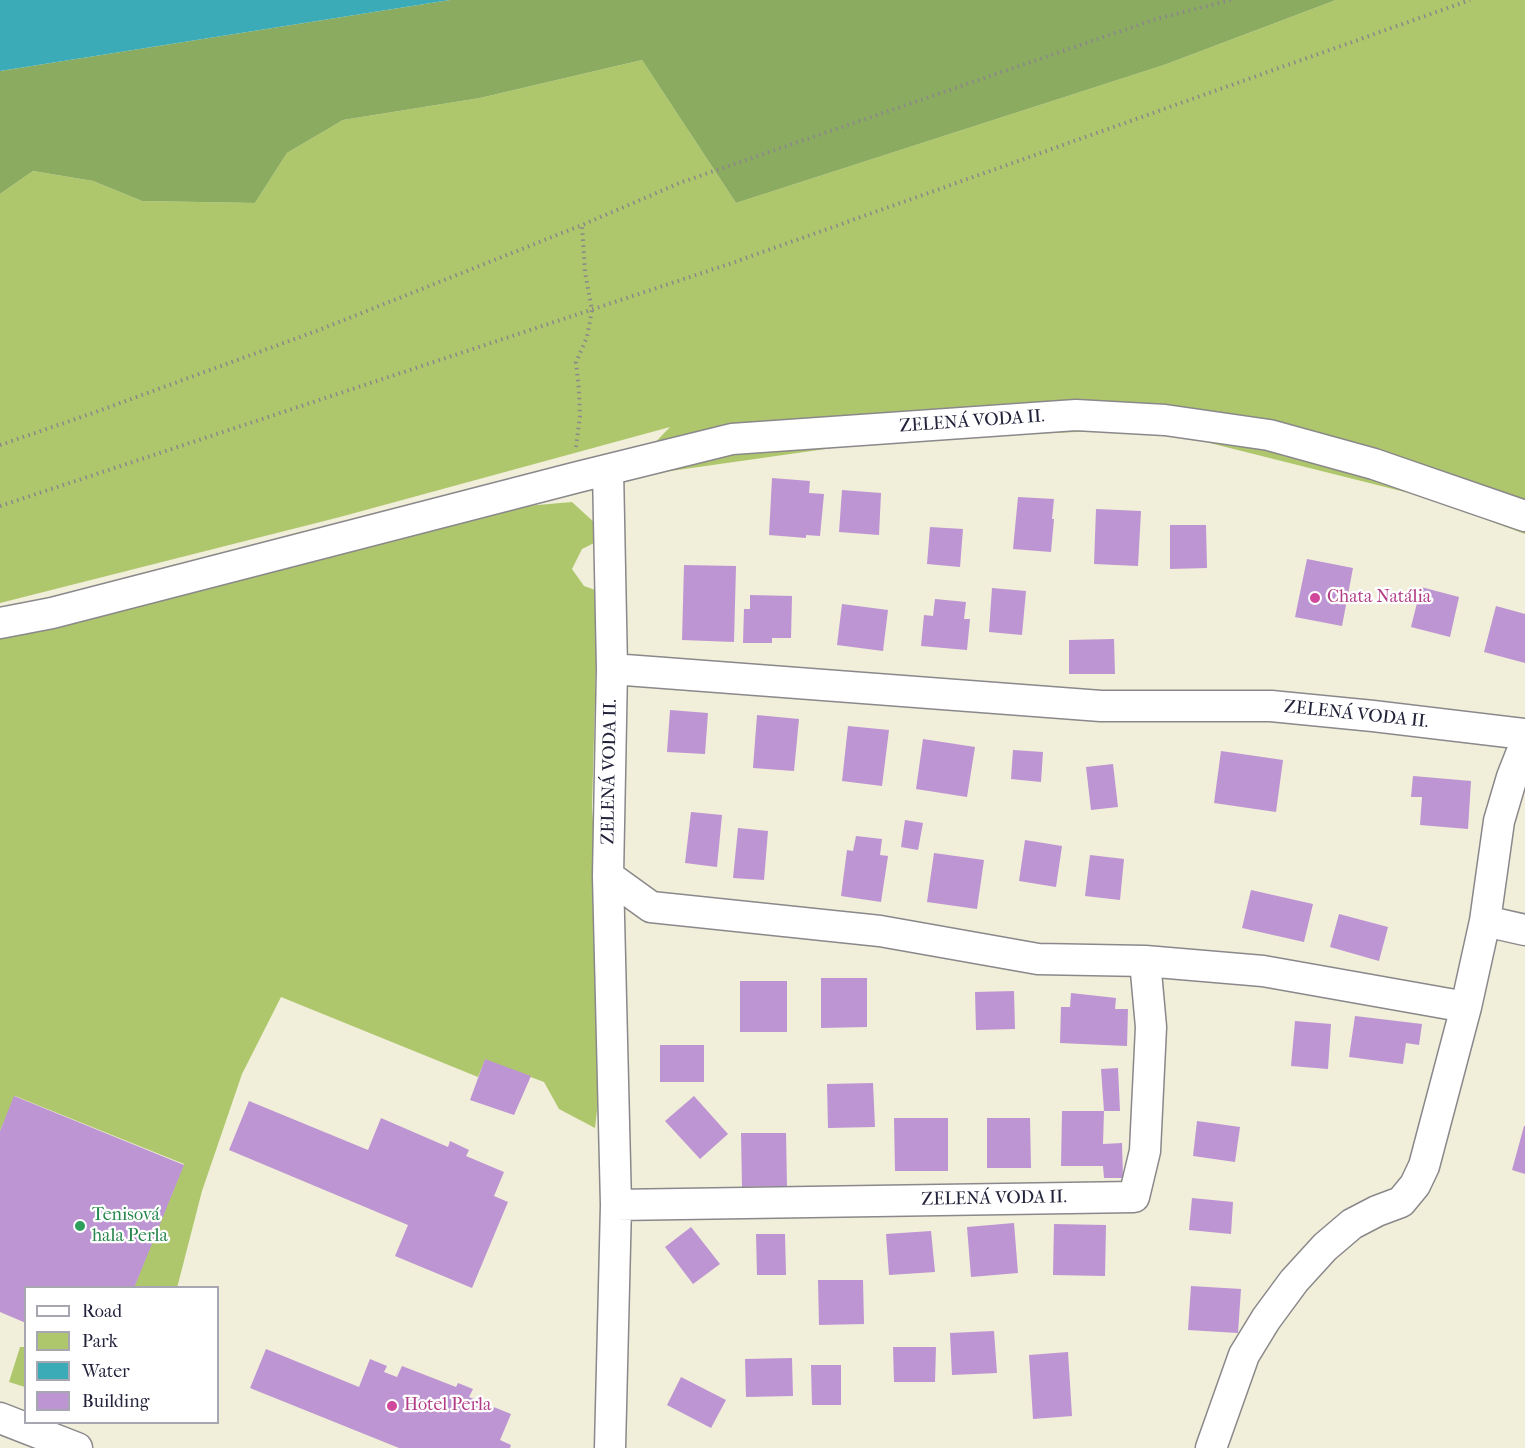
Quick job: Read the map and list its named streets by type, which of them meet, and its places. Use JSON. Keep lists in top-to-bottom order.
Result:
{
  "streets": {
    "street": ["ZELENÁ VODA II."]
  },
  "places": ["Chata Natália", "Tenisová hala Perla", "Hotel Perla"],
  "legend": [
    "Road",
    "Park",
    "Water",
    "Building"
  ]
}
